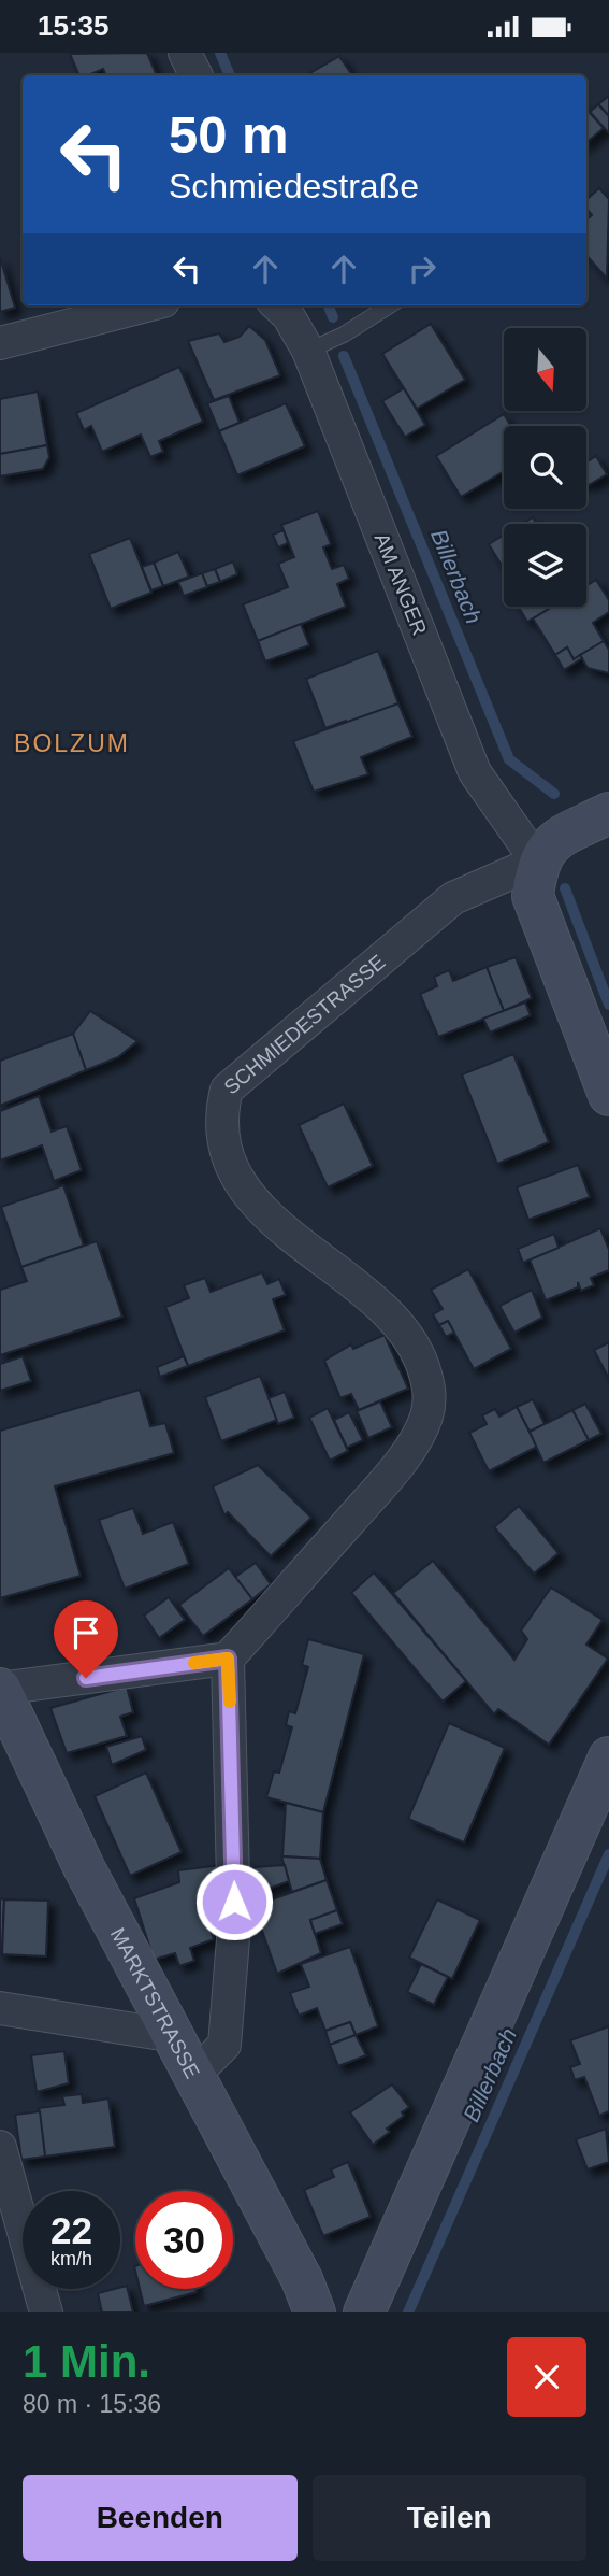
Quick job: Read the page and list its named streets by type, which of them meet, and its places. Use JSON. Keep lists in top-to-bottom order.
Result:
{
  "streets": {
    "main road": ["MARKTSTRASSE"],
    "street": ["AM ANGER", "SCHMIEDESTRASSE"]
  },
  "crossings": [
    ["AM ANGER", "SCHMIEDESTRASSE"]
  ],
  "districts": ["BOLZUM"],
  "water": ["Billerbach"],
  "north": "bottom",
  "page": {
    "status": "15:35",
    "turn": ["50 m", "Schmiedestraße"],
    "speed": "22 km/h",
    "limit": "30",
    "heading": ["1 Min.", "80 m · 15:36"],
    "buttons": ["Beenden", "Teilen"]
  }
}
